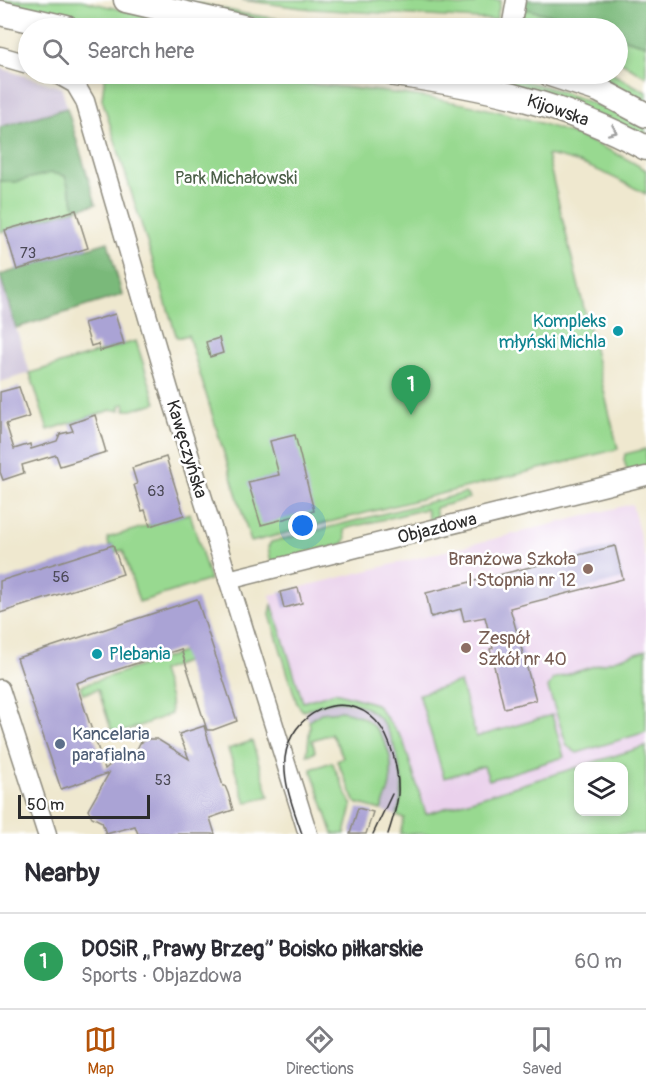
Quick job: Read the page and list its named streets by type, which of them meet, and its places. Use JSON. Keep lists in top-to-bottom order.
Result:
{
  "streets": {
    "street": ["Kijowska", "Kawęczyńska", "Objazdowa"]
  },
  "crossings": [
    ["Kawęczyńska", "Objazdowa"]
  ],
  "parks": ["Park Michałowski"],
  "places": [
    "Kompleks młyński Michla",
    "Branżowa Szkoła I Stopnia nr 12",
    "Zespół Szkół nr 40",
    "Plebania",
    "Kancelaria parafialna"
  ],
  "house_numbers": [
    "73",
    "63",
    "56",
    "53"
  ],
  "scale_bar": "50 m",
  "page": {
    "search": "Search here",
    "pins": "1",
    "scale": "50 m",
    "heading": "Nearby",
    "list": [
      {
        "mark": "1",
        "name": "DOSiR „Prawy Brzeg” Boisko piłkarskie",
        "note": "Sports · Objazdowa",
        "value": "60 m"
      }
    ],
    "nav": ["Map", "Directions", "Saved"]
  }
}
